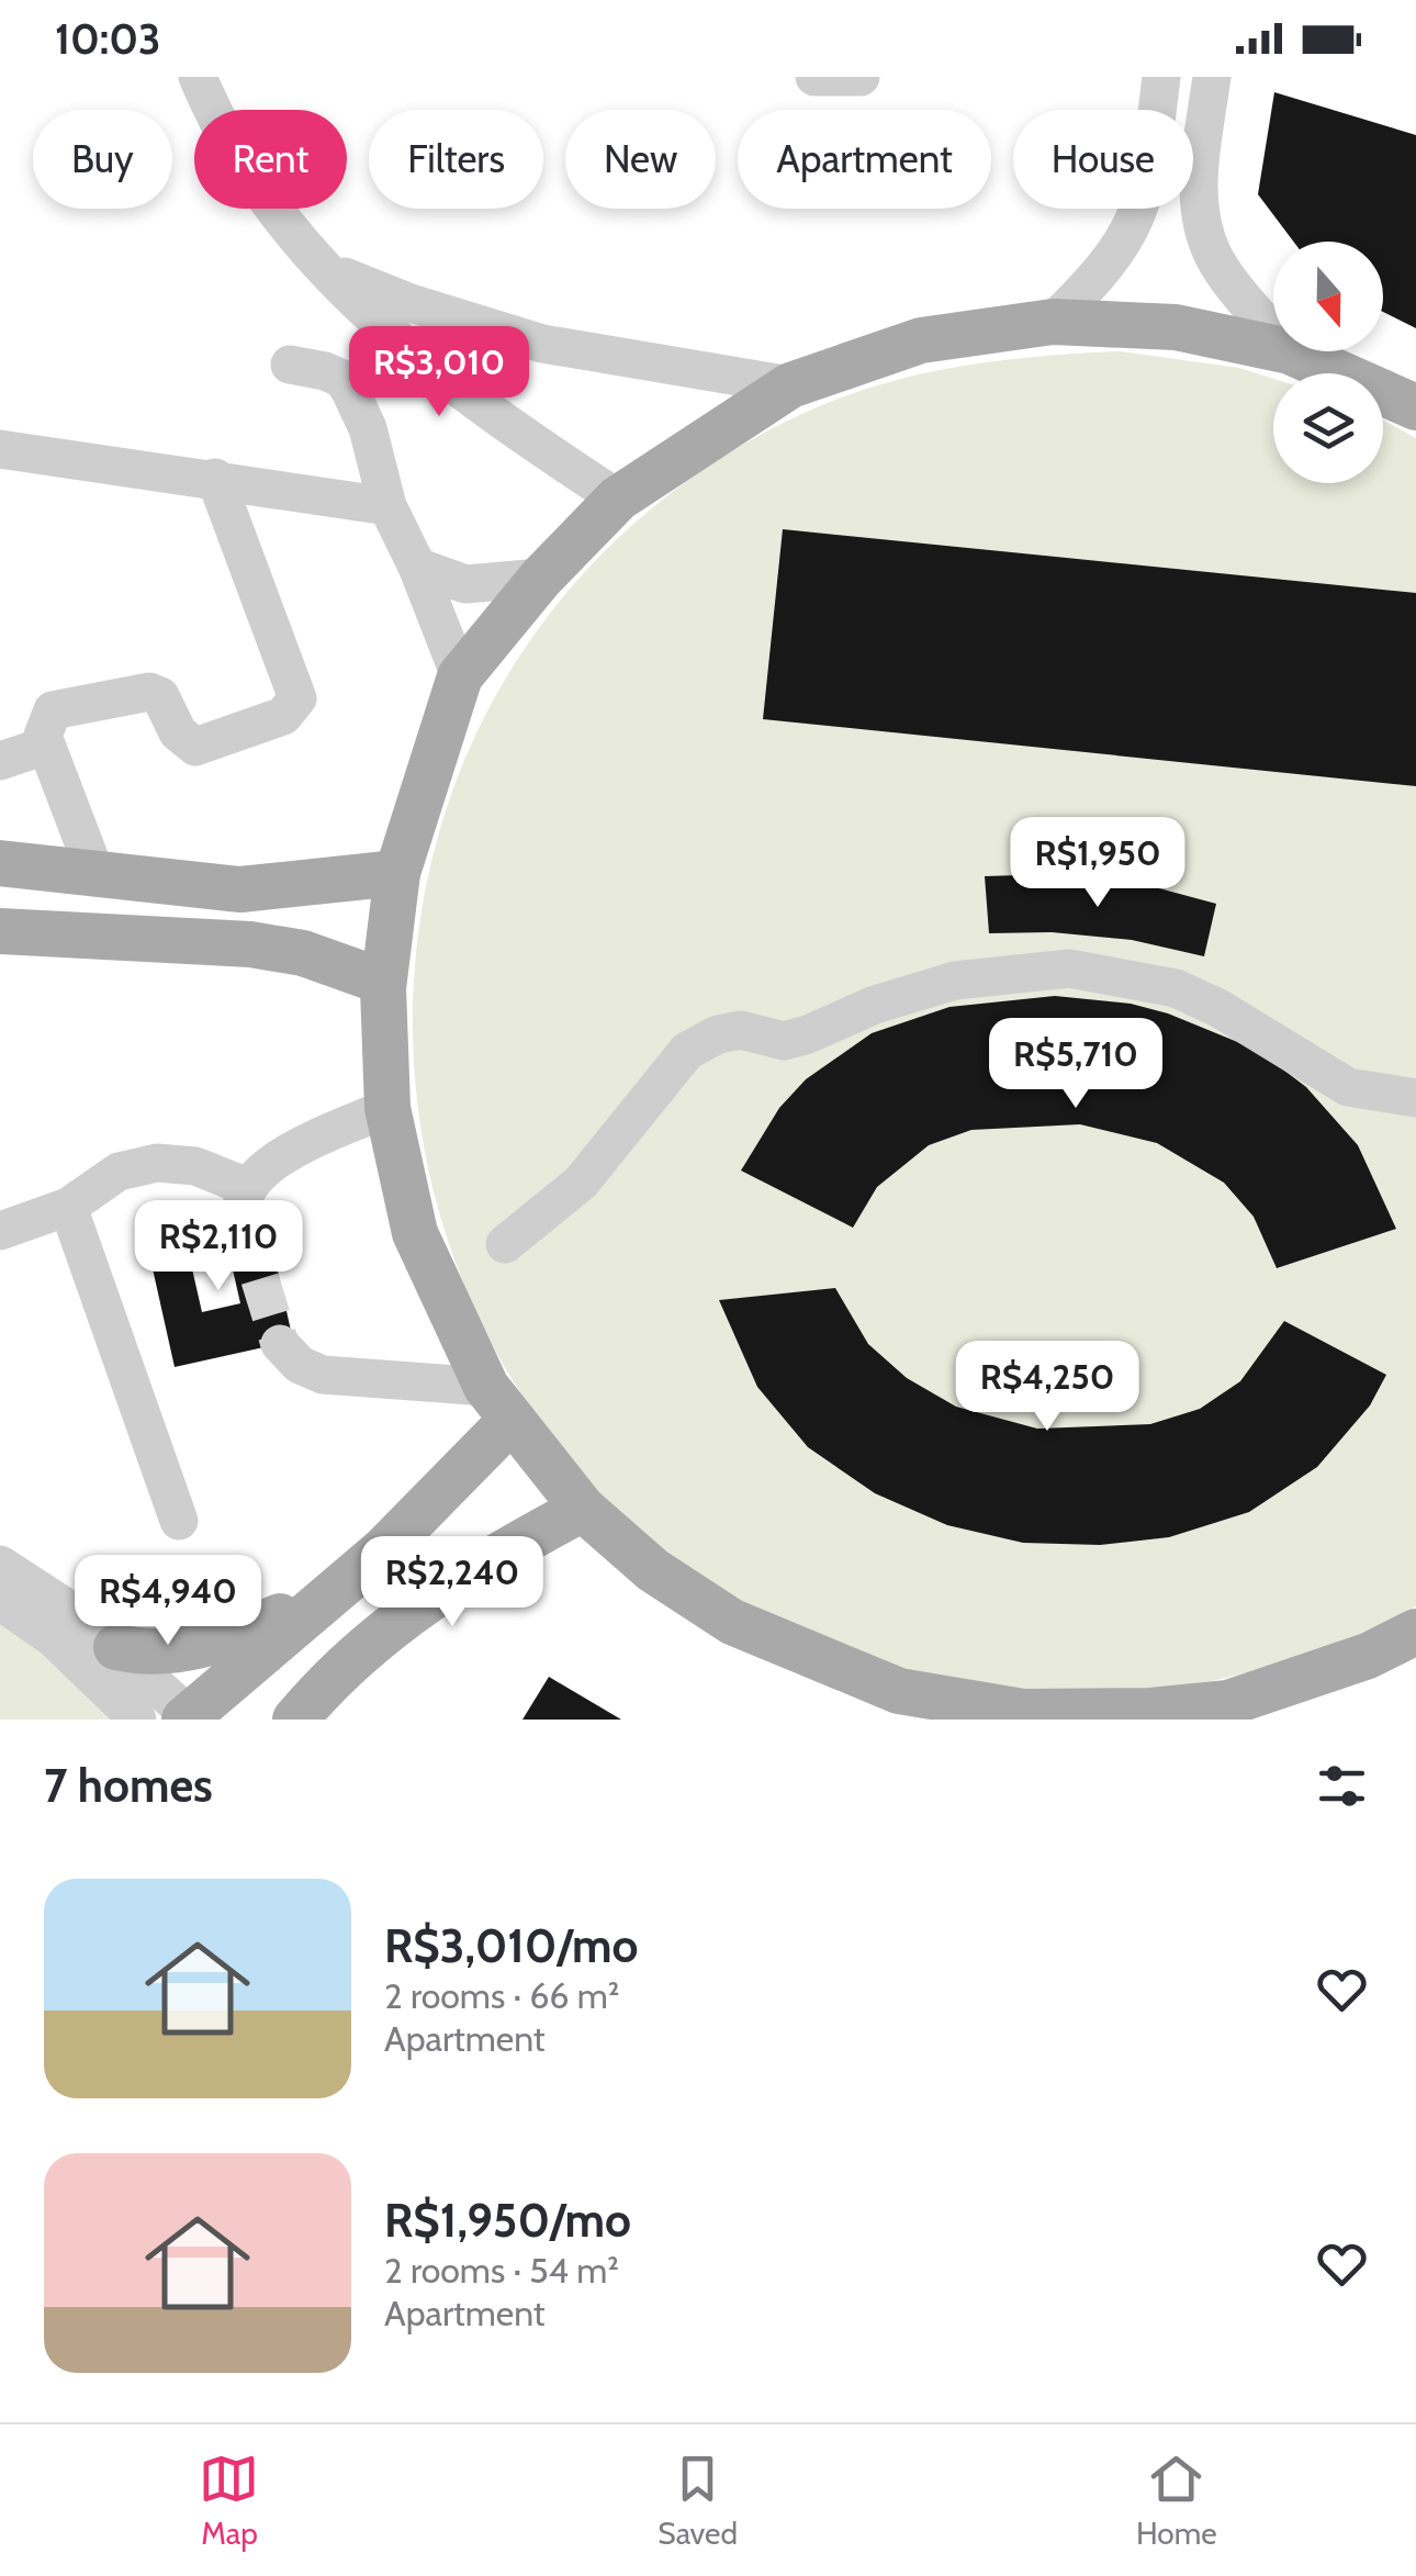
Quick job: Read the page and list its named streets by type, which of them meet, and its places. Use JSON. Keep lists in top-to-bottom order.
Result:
{
  "north": "bottom",
  "page": {
    "status": "10:03",
    "chip": [
      "Buy",
      "Rent",
      "Filters",
      "New",
      "Apartment",
      "House"
    ],
    "price": [
      "R$3,010",
      "R$1,950",
      "R$5,710",
      "R$2,110",
      "R$4,250",
      "R$2,240",
      "R$4,940"
    ],
    "heading": "7 homes",
    "list": [
      {
        "name": "R$3,010/mo",
        "note": "2 rooms · 66 m² · Apartment"
      },
      {
        "name": "R$1,950/mo",
        "note": "2 rooms · 54 m² · Apartment"
      }
    ],
    "tabs": ["Map", "Saved", "Home"]
  }
}
